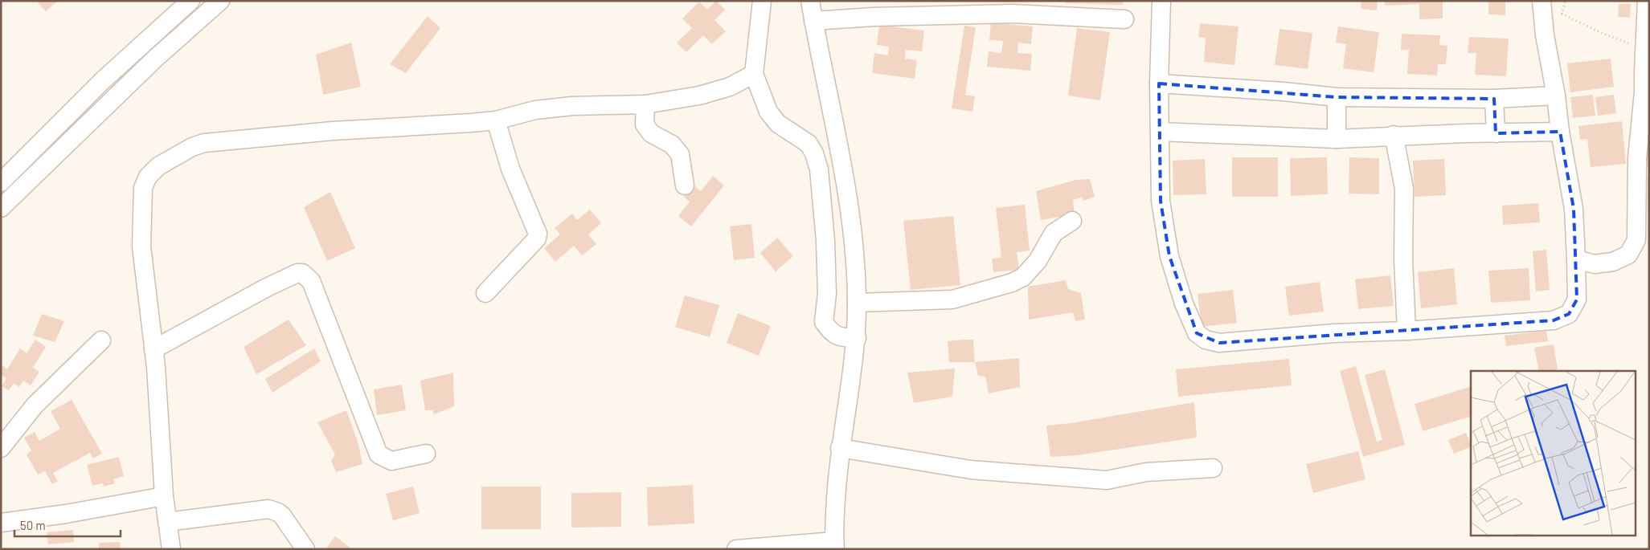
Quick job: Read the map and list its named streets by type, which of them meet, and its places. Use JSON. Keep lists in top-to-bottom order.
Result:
{
  "scale_bar": "50 m"
}
